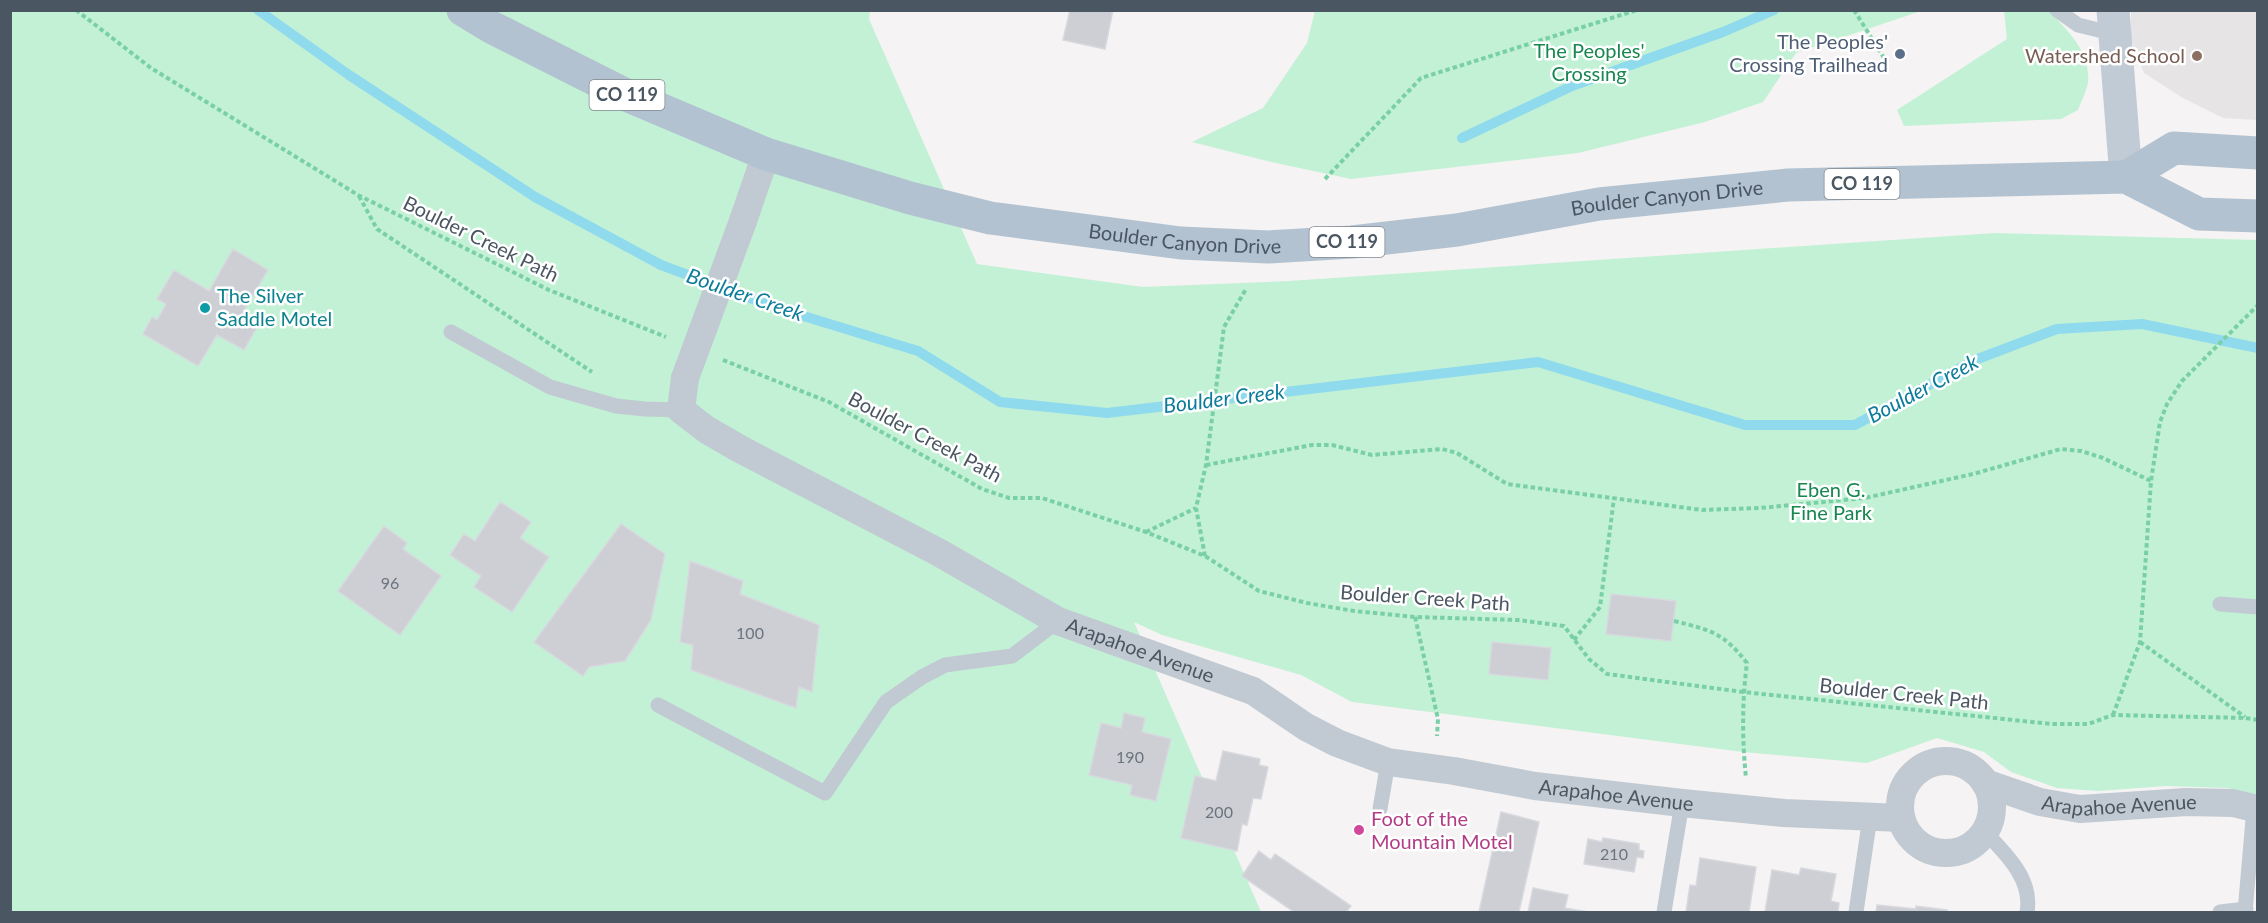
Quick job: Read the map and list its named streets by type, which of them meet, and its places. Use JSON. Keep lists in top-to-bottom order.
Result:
{
  "streets": {
    "main road": ["CO 119", "Boulder Canyon Drive"],
    "street": ["Arapahoe Avenue"],
    "path": ["Boulder Creek Path"]
  },
  "crossings": [
    ["CO 119", "Boulder Canyon Drive"]
  ],
  "water": ["Boulder Creek"],
  "parks": ["The Peoples' Crossing", "Eben G. Fine Park"],
  "places": [
    "The Peoples' Crossing Trailhead",
    "Watershed School",
    "The Silver Saddle Motel",
    "Foot of the Mountain Motel"
  ],
  "house_numbers": [
    "96",
    "100",
    "190",
    "200",
    "210"
  ]
}
